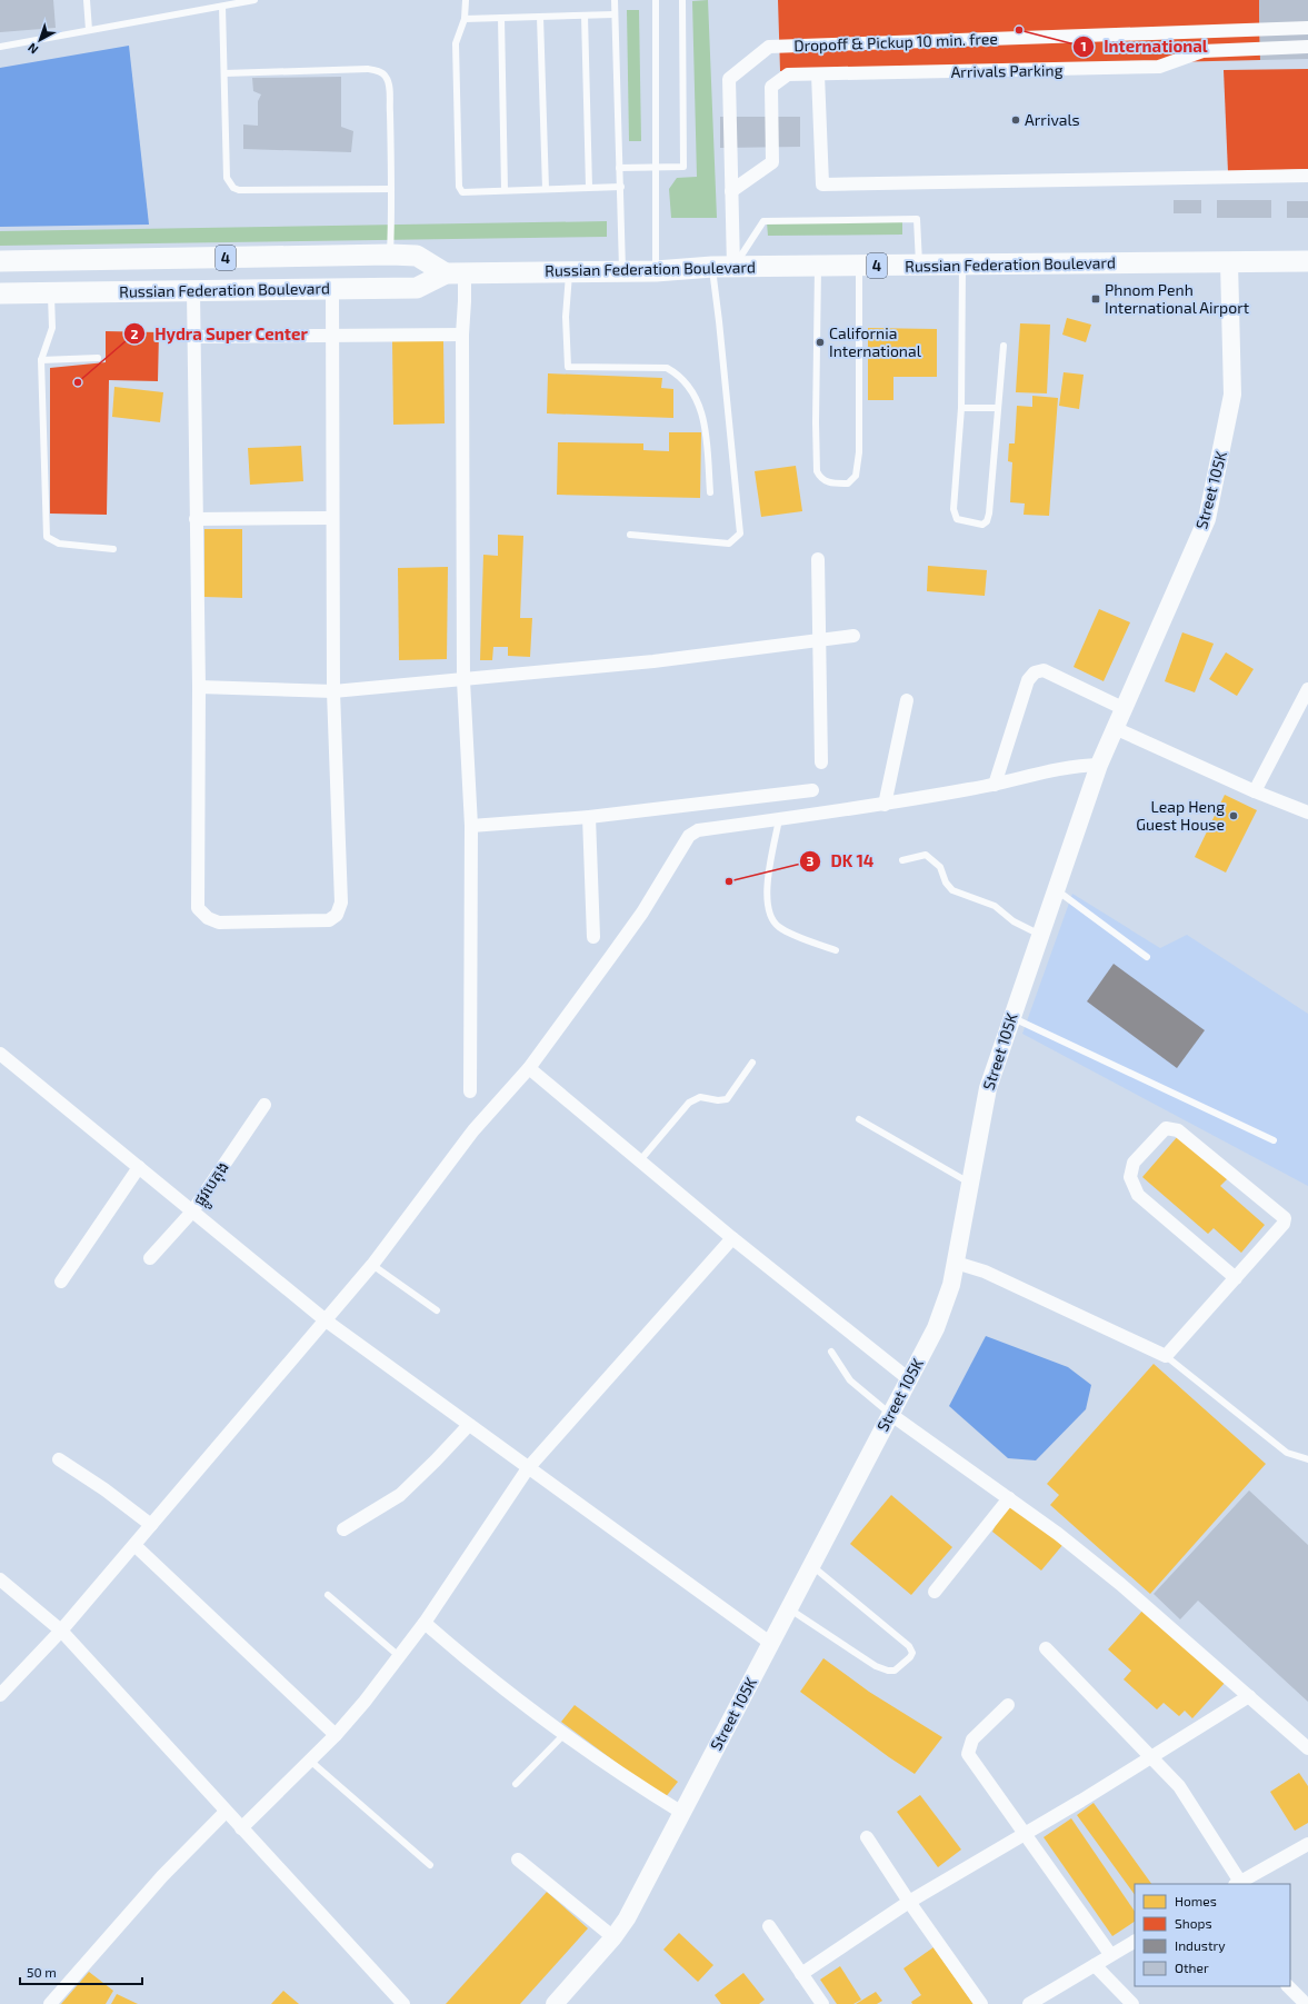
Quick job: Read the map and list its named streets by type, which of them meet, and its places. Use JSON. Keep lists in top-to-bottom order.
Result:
{
  "streets": {
    "highway": ["4", "Russian Federation Boulevard"],
    "main road": ["Street 105K"],
    "street": ["Dropoff & Pickup 10 min. free", "Arrivals Parking", "ផ្លូវបេតុង"]
  },
  "crossings": [
    ["Dropoff & Pickup 10 min. free", "Arrivals Parking"],
    ["Russian Federation Boulevard", "Street 105K"]
  ],
  "places": {
    "other": [
      "International",
      "Arrivals",
      "California International",
      "Hydra Super Center",
      "Leap Heng Guest House",
      "DK 14"
    ],
    "transit": ["Phnom Penh International Airport"]
  },
  "legend": [
    "Homes",
    "Shops",
    "Industry",
    "Other"
  ],
  "scale_bar": "50 m",
  "north": "bottom left"
}
